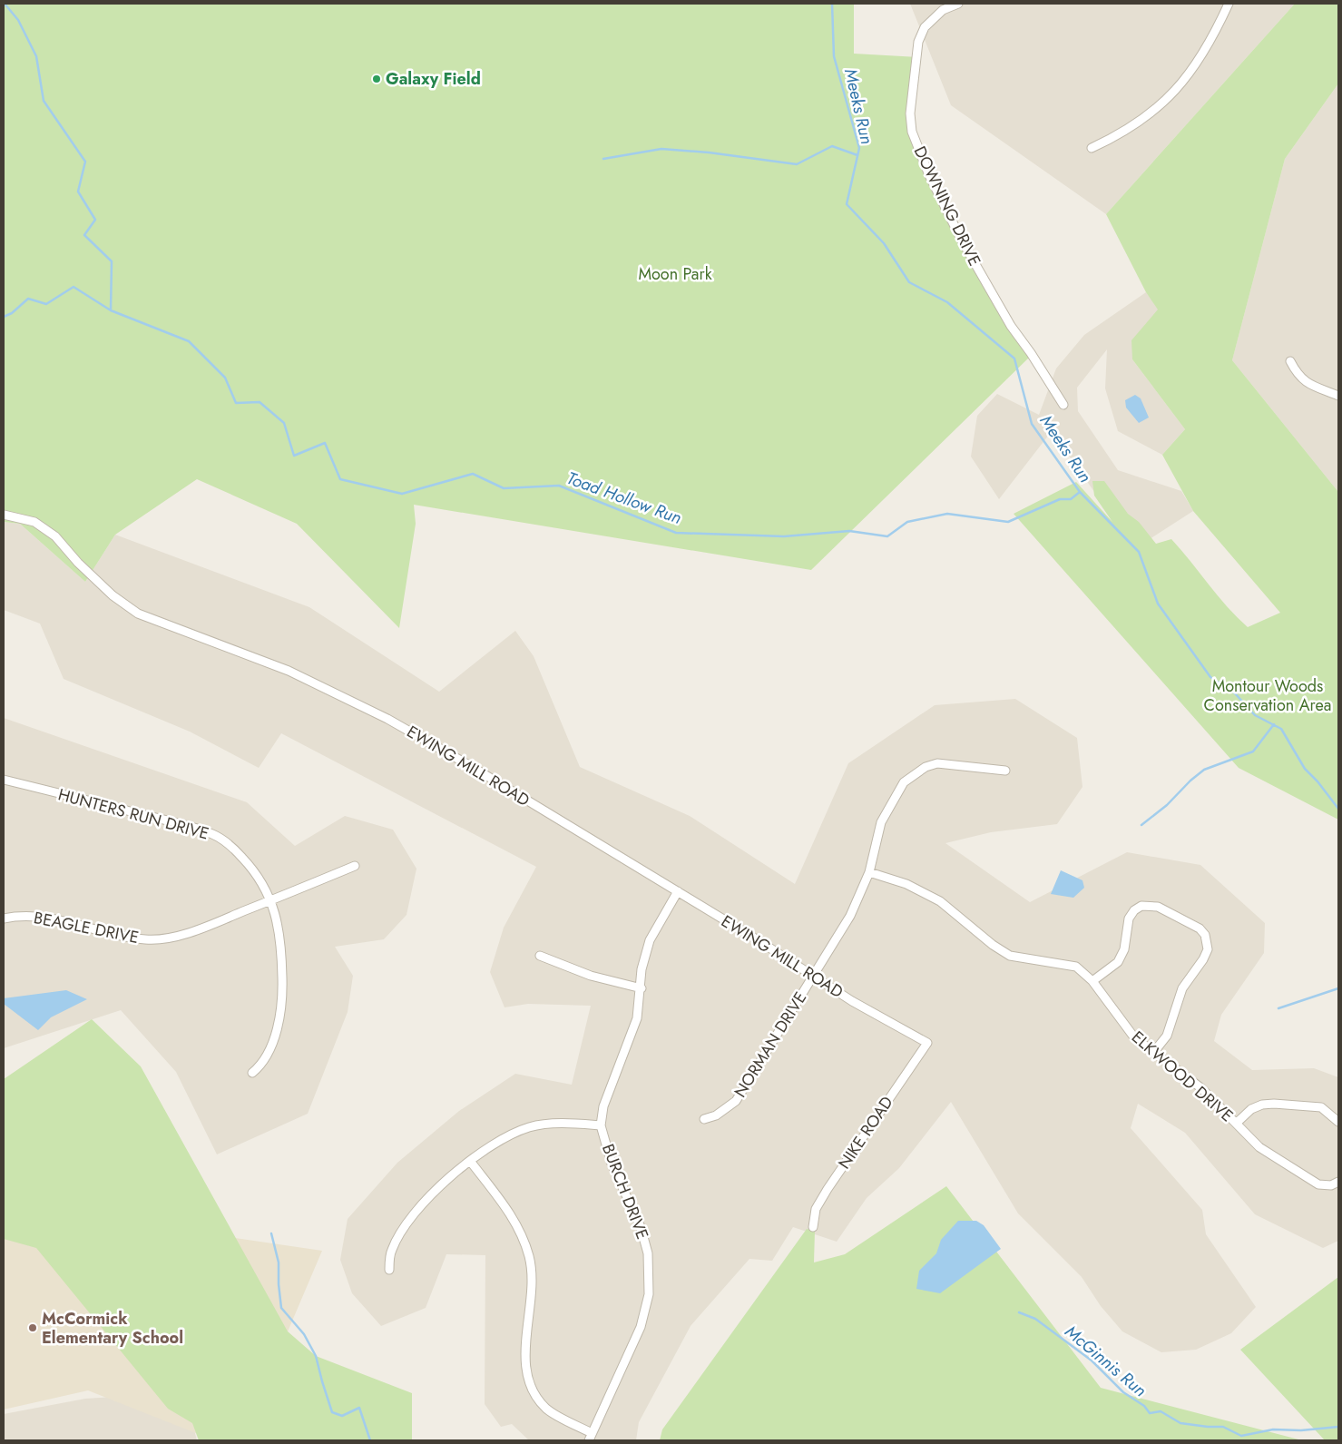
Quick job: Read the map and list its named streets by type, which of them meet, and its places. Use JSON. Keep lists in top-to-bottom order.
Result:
{
  "streets": {
    "street": [
      "DOWNING DRIVE",
      "EWING MILL ROAD",
      "HUNTERS RUN DRIVE",
      "BEAGLE DRIVE",
      "NORMAN DRIVE",
      "ELKWOOD DRIVE",
      "NIKE ROAD",
      "BURCH DRIVE"
    ]
  },
  "crossings": [
    ["EWING MILL ROAD", "NORMAN DRIVE"],
    ["EWING MILL ROAD", "NIKE ROAD"],
    ["EWING MILL ROAD", "BURCH DRIVE"],
    ["HUNTERS RUN DRIVE", "BEAGLE DRIVE"],
    ["NORMAN DRIVE", "ELKWOOD DRIVE"]
  ],
  "water": ["Meeks Run", "Toad Hollow Run", "McGinnis Run"],
  "parks": ["Moon Park", "Montour Woods Conservation Area"],
  "places": ["Galaxy Field", "McCormick Elementary School"]
}
